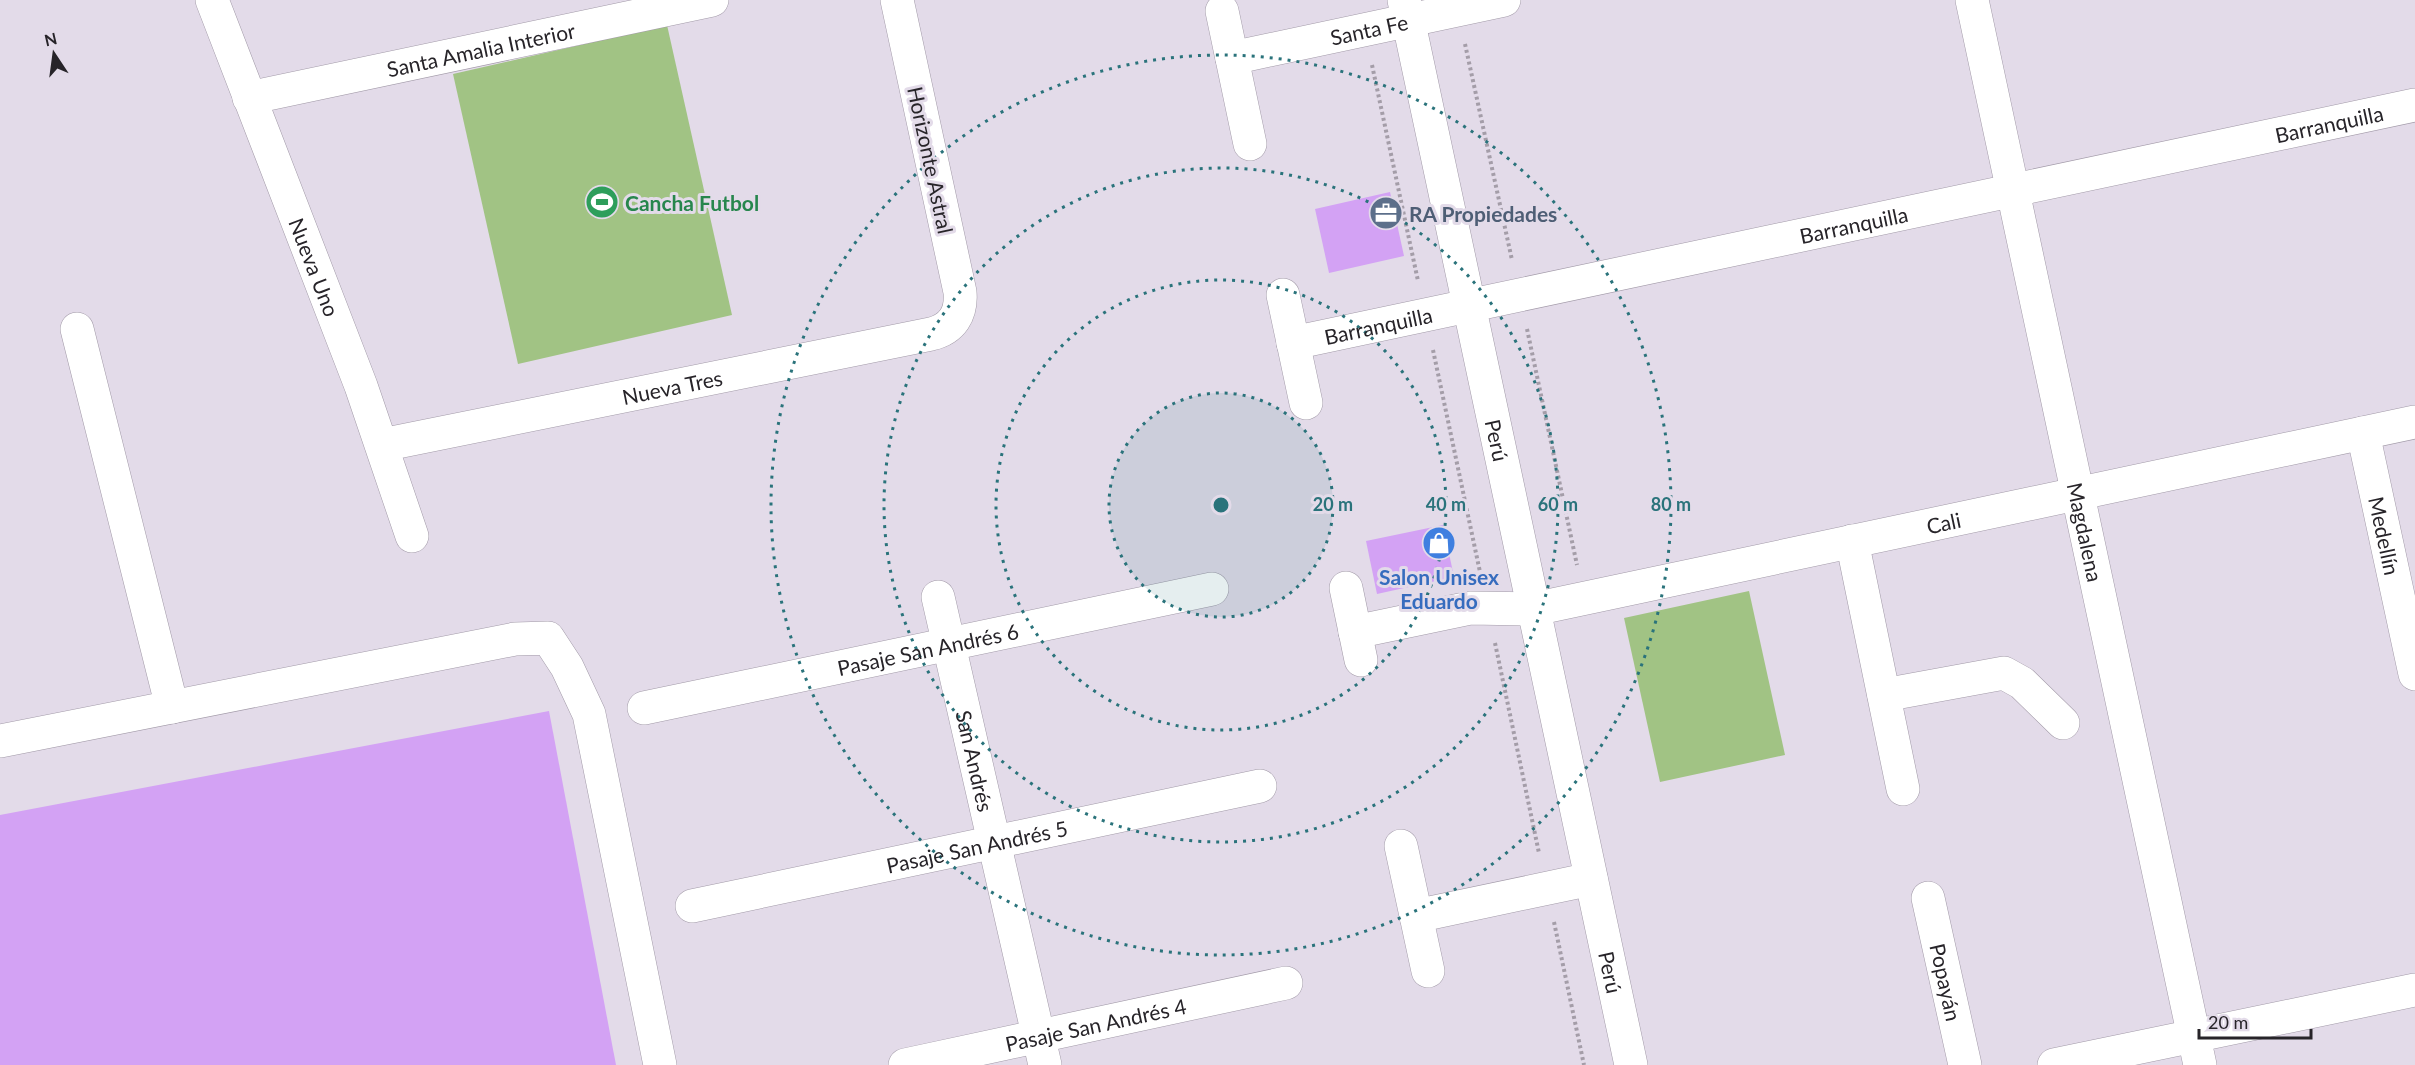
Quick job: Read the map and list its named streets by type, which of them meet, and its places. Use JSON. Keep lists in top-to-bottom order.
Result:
{
  "streets": {
    "street": [
      "Santa Fe",
      "Santa Amalia Interior",
      "Barranquilla",
      "Horizonte Astral",
      "Nueva Uno",
      "Nueva Tres",
      "Perú",
      "Cali",
      "Magdalena",
      "Medellín",
      "Pasaje San Andrés 6",
      "San Andrés",
      "Pasaje San Andrés 5",
      "Popayán",
      "Pasaje San Andrés 4"
    ]
  },
  "crossings": [
    ["Santa Fe", "Perú"],
    ["Santa Amalia Interior", "Nueva Uno"],
    ["Barranquilla", "Perú"],
    ["Barranquilla", "Magdalena"],
    ["Horizonte Astral", "Nueva Tres"],
    ["Nueva Uno", "Nueva Tres"],
    ["Perú", "Cali"],
    ["Cali", "Magdalena"],
    ["Cali", "Medellín"],
    ["Pasaje San Andrés 6", "San Andrés"],
    ["San Andrés", "Pasaje San Andrés 5"],
    ["San Andrés", "Pasaje San Andrés 4"]
  ],
  "places": {
    "sports": ["Cancha Futbol"],
    "office": ["RA Propiedades"],
    "shop": ["Salon Unisex Eduardo"]
  },
  "scale_bar": "20 m",
  "north": "top",
  "rings": [
    "20 m",
    "40 m",
    "60 m",
    "80 m"
  ]
}
